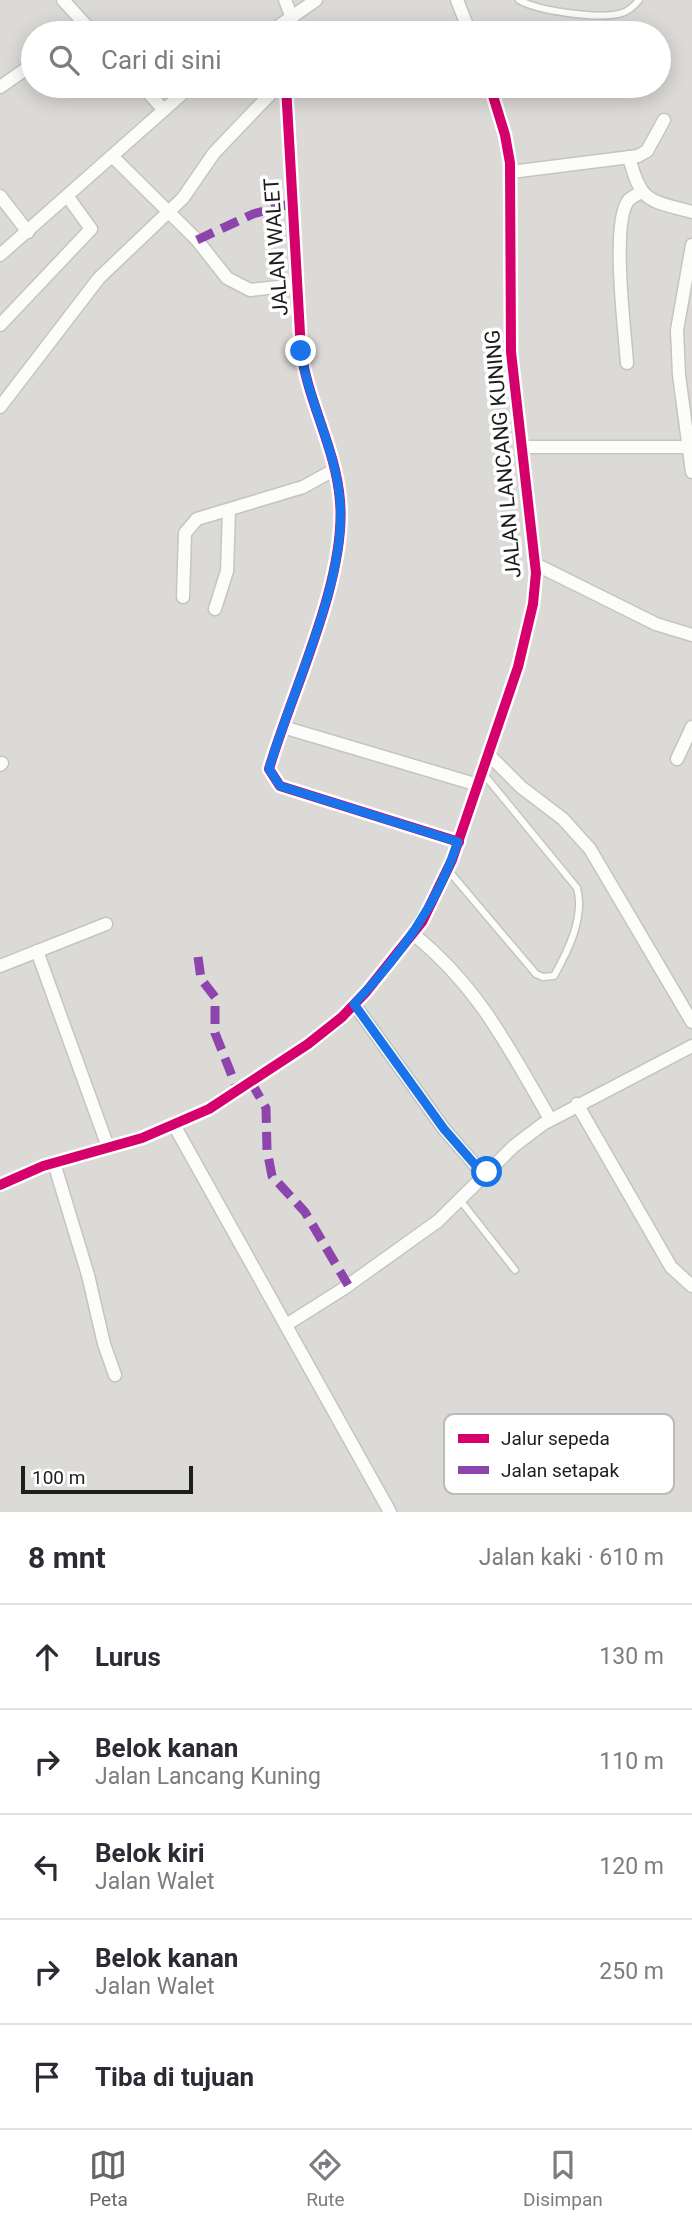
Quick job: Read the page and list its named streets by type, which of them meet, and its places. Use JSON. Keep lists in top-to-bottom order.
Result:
{
  "streets": {
    "street": ["JALAN WALET", "JALAN LANCANG KUNING"]
  },
  "crossings": [
    ["JALAN WALET", "JALAN LANCANG KUNING"]
  ],
  "legend": ["Jalur sepeda", "Jalan setapak"],
  "scale_bar": "100 m",
  "page": {
    "search": "Cari di sini",
    "scale": "100 m",
    "heading": ["8 mnt", "Jalan kaki · 610 m"],
    "list": [
      ["Lurus", "130 m"],
      ["Belok kanan", "Jalan Lancang Kuning", "110 m"],
      ["Belok kiri", "Jalan Walet", "120 m"],
      ["Belok kanan", "Jalan Walet", "250 m"],
      "Tiba di tujuan"
    ],
    "nav": ["Peta", "Rute", "Disimpan"]
  }
}
